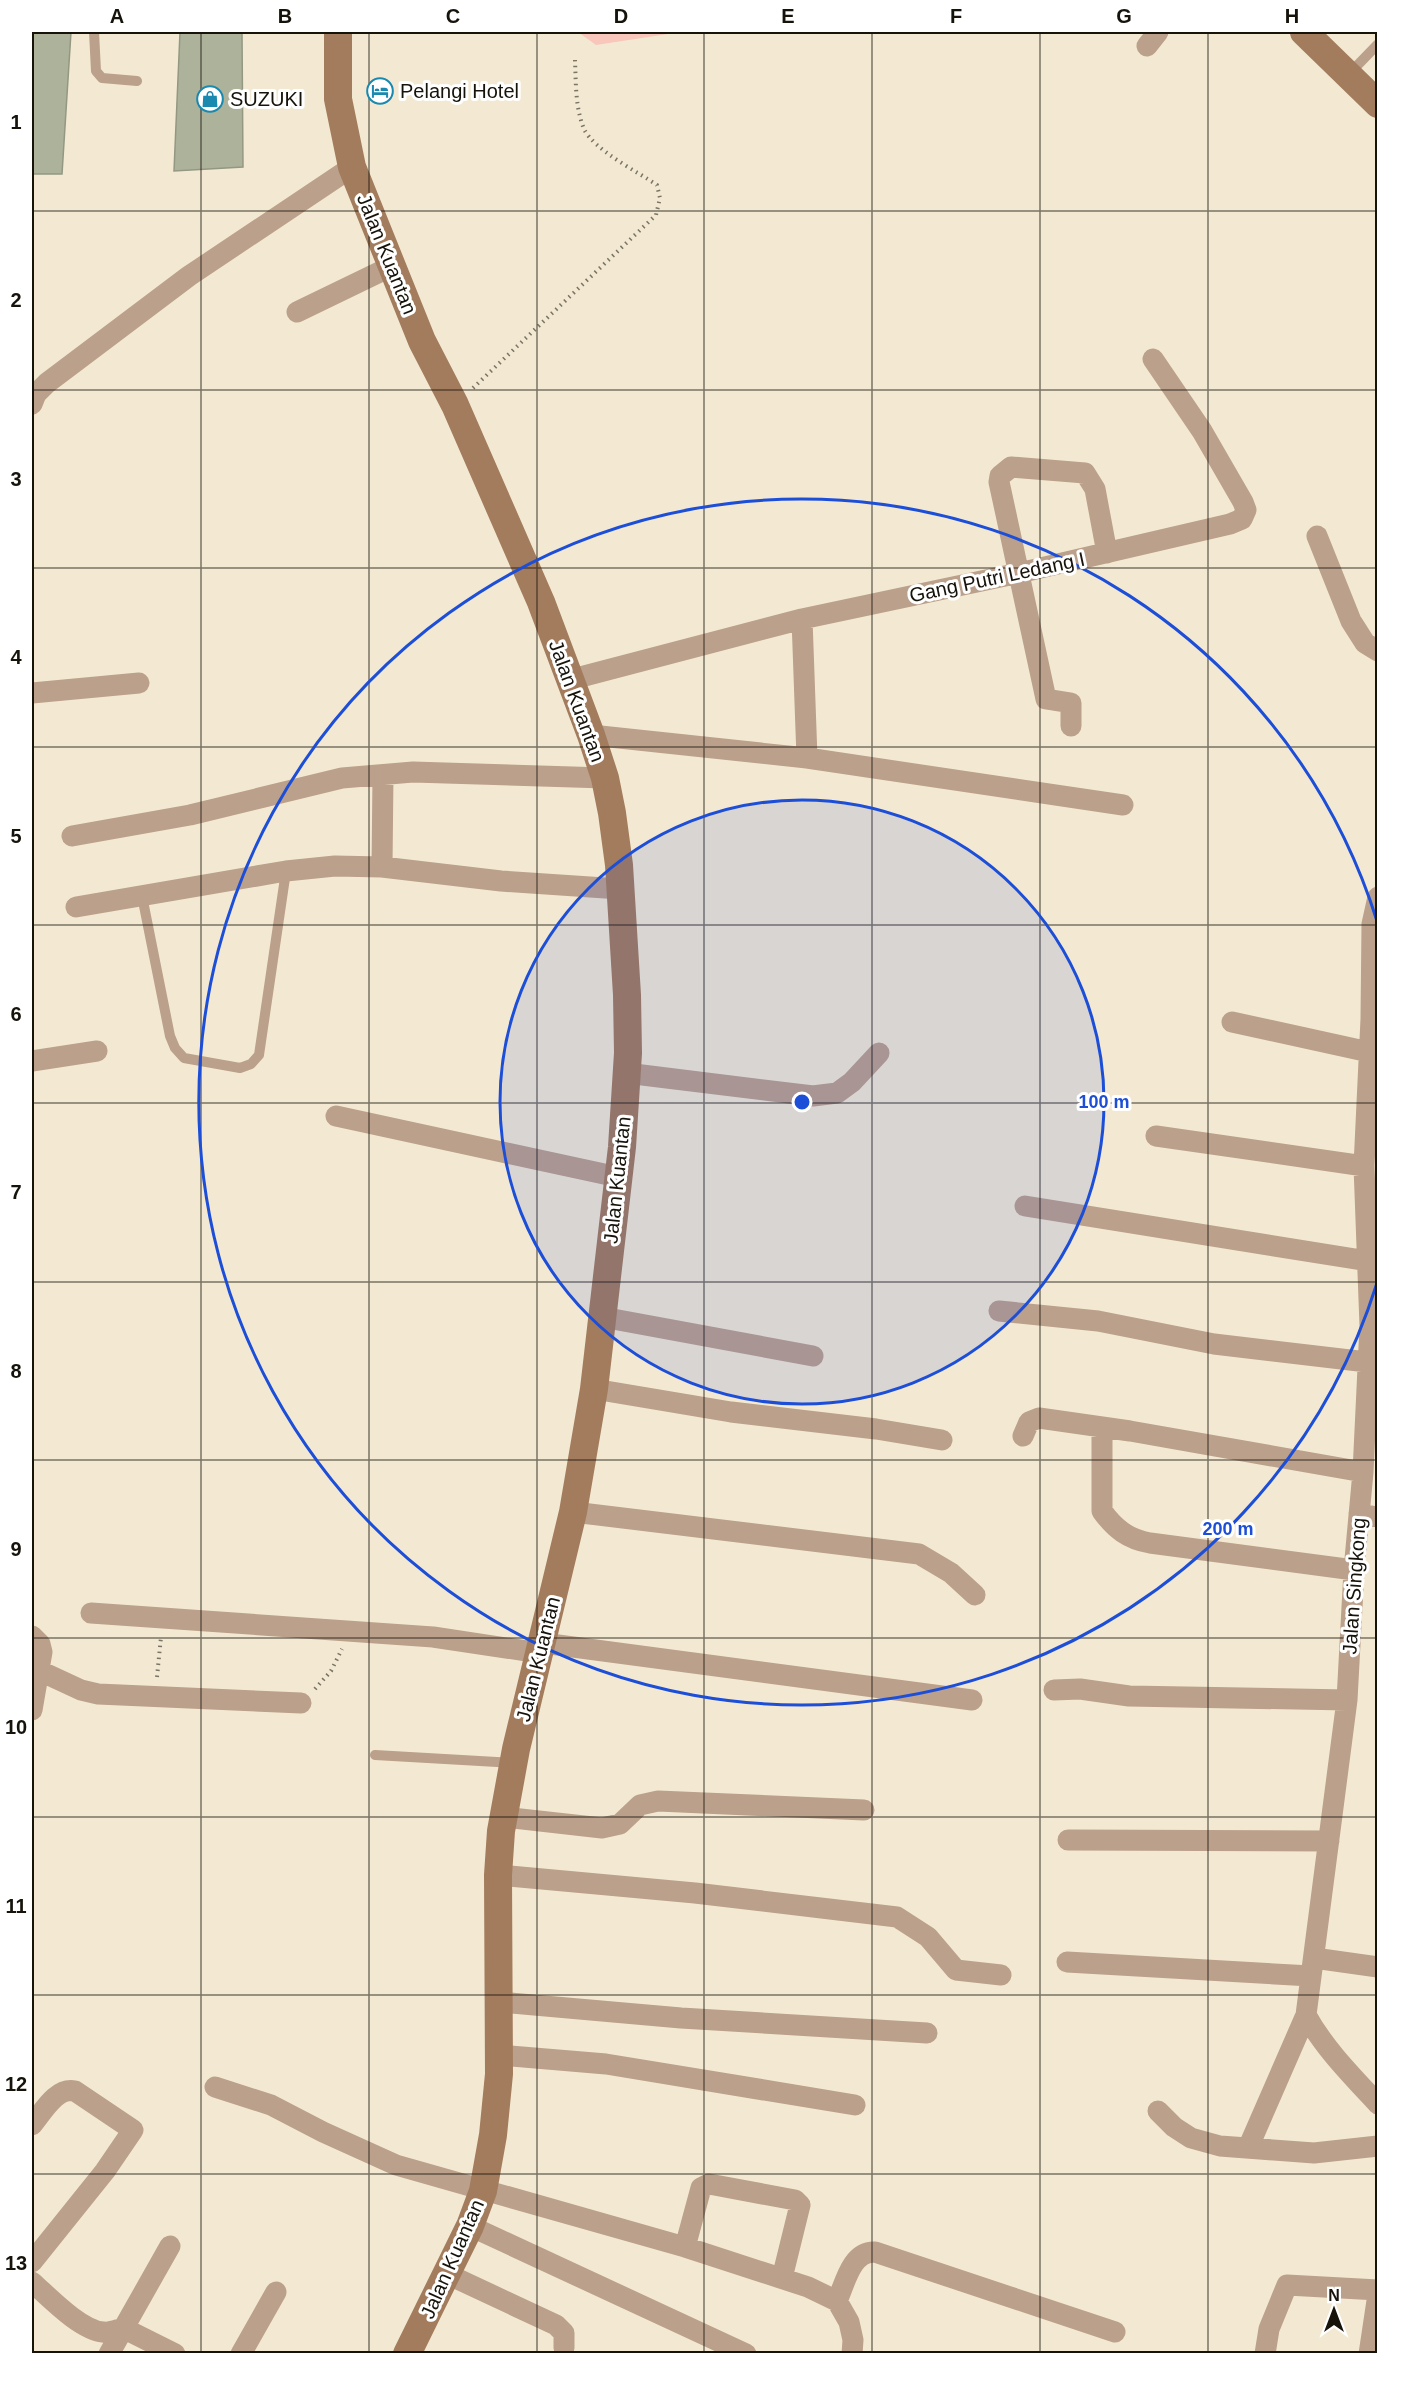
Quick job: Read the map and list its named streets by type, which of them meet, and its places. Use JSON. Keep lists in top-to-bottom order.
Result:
{
  "streets": {
    "street": ["Jalan Kuantan", "Gang Putri Ledang I", "Jalan Singkong"]
  },
  "crossings": [
    ["Jalan Kuantan", "Gang Putri Ledang I"]
  ],
  "places": {
    "hotel": ["Pelangi Hotel"],
    "shop": ["SUZUKI"]
  },
  "north": "top",
  "grid": {
    "columns": [
      "A",
      "B",
      "C",
      "D",
      "E",
      "F",
      "G",
      "H"
    ],
    "rows": [
      "1",
      "2",
      "3",
      "4",
      "5",
      "6",
      "7",
      "8",
      "9",
      "10",
      "11",
      "12",
      "13"
    ]
  },
  "rings": ["100 m", "200 m"]
}
